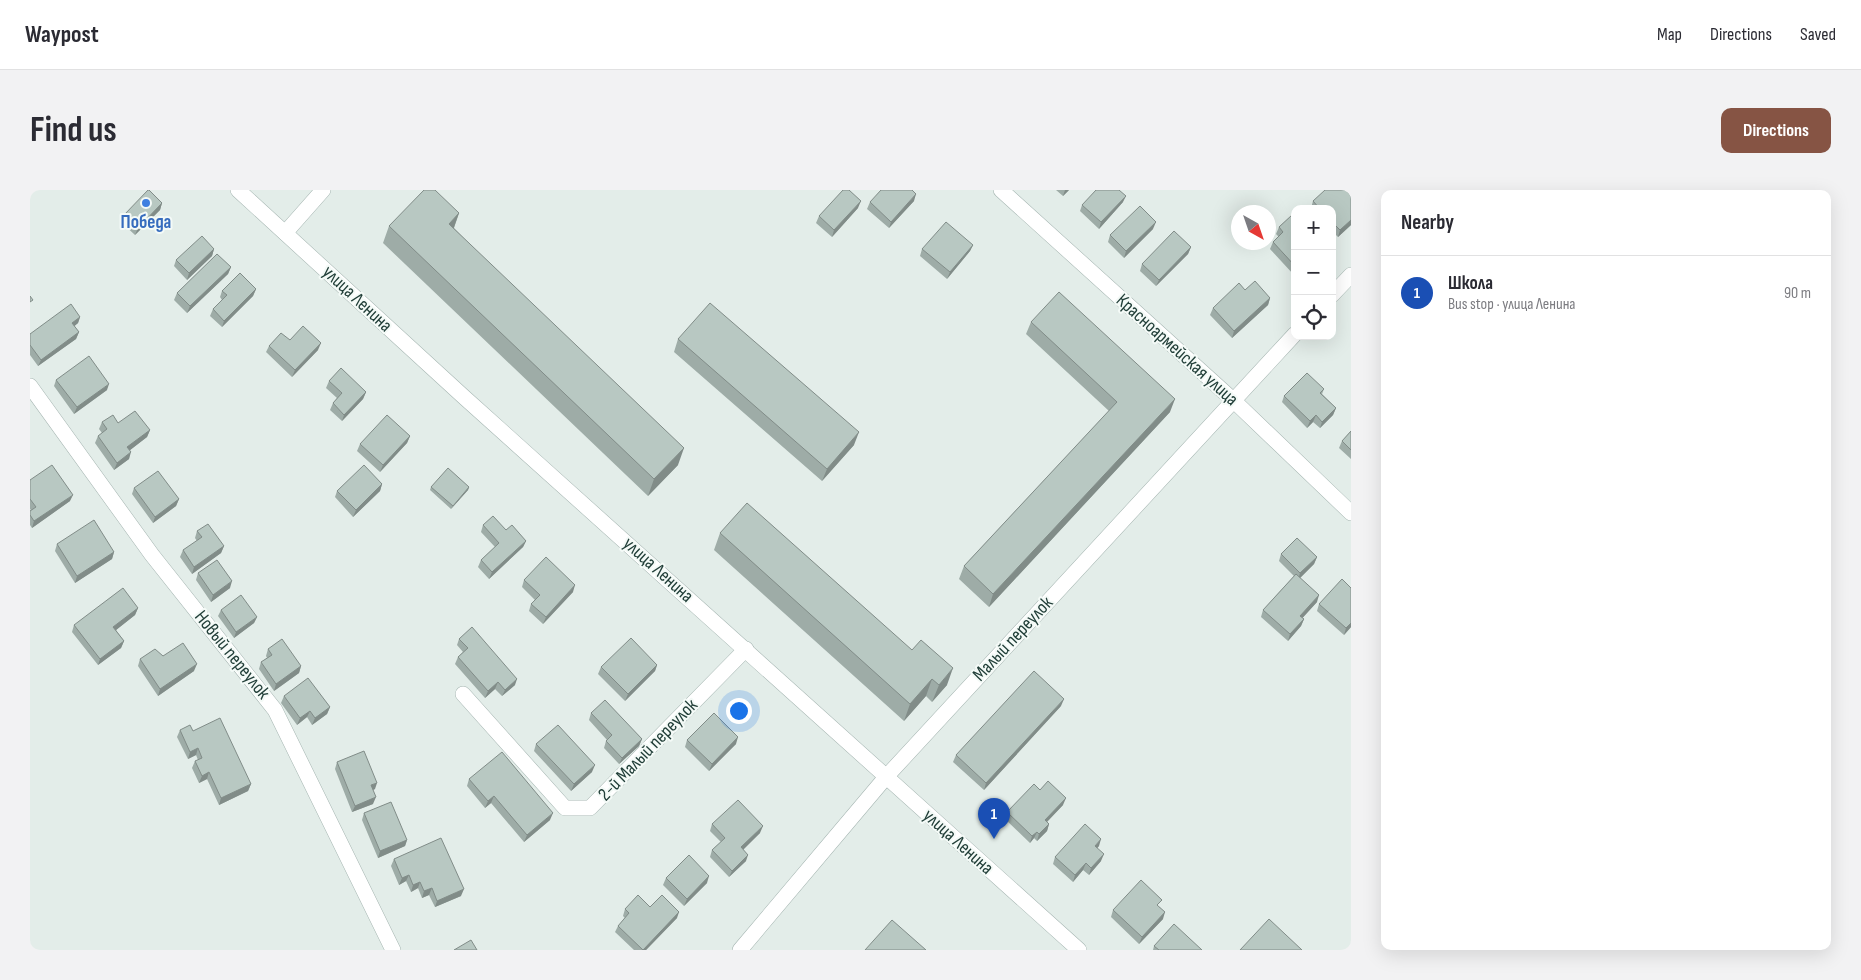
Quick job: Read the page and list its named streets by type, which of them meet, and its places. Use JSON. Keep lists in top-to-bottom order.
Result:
{
  "streets": {
    "street": [
      "улица Ленина",
      "Красноармейская улица",
      "Малый переулок",
      "Новый переулок",
      "2-й Малый переулок"
    ]
  },
  "crossings": [
    ["улица Ленина", "Малый переулок"],
    ["улица Ленина", "2-й Малый переулок"],
    ["Красноармейская улица", "Малый переулок"]
  ],
  "places": ["Победа"],
  "north": "bottom right",
  "page": {
    "header": "Waypost",
    "nav": ["Map", "Directions", "Saved"],
    "buttons": "Directions",
    "title": "Find us",
    "heading": "Nearby",
    "map_buttons": ["+", "−"],
    "list": [
      {
        "mark": "1",
        "name": "Школа",
        "note": "Bus stop · улица Ленина",
        "value": "90 m"
      }
    ],
    "pins": "1"
  }
}
